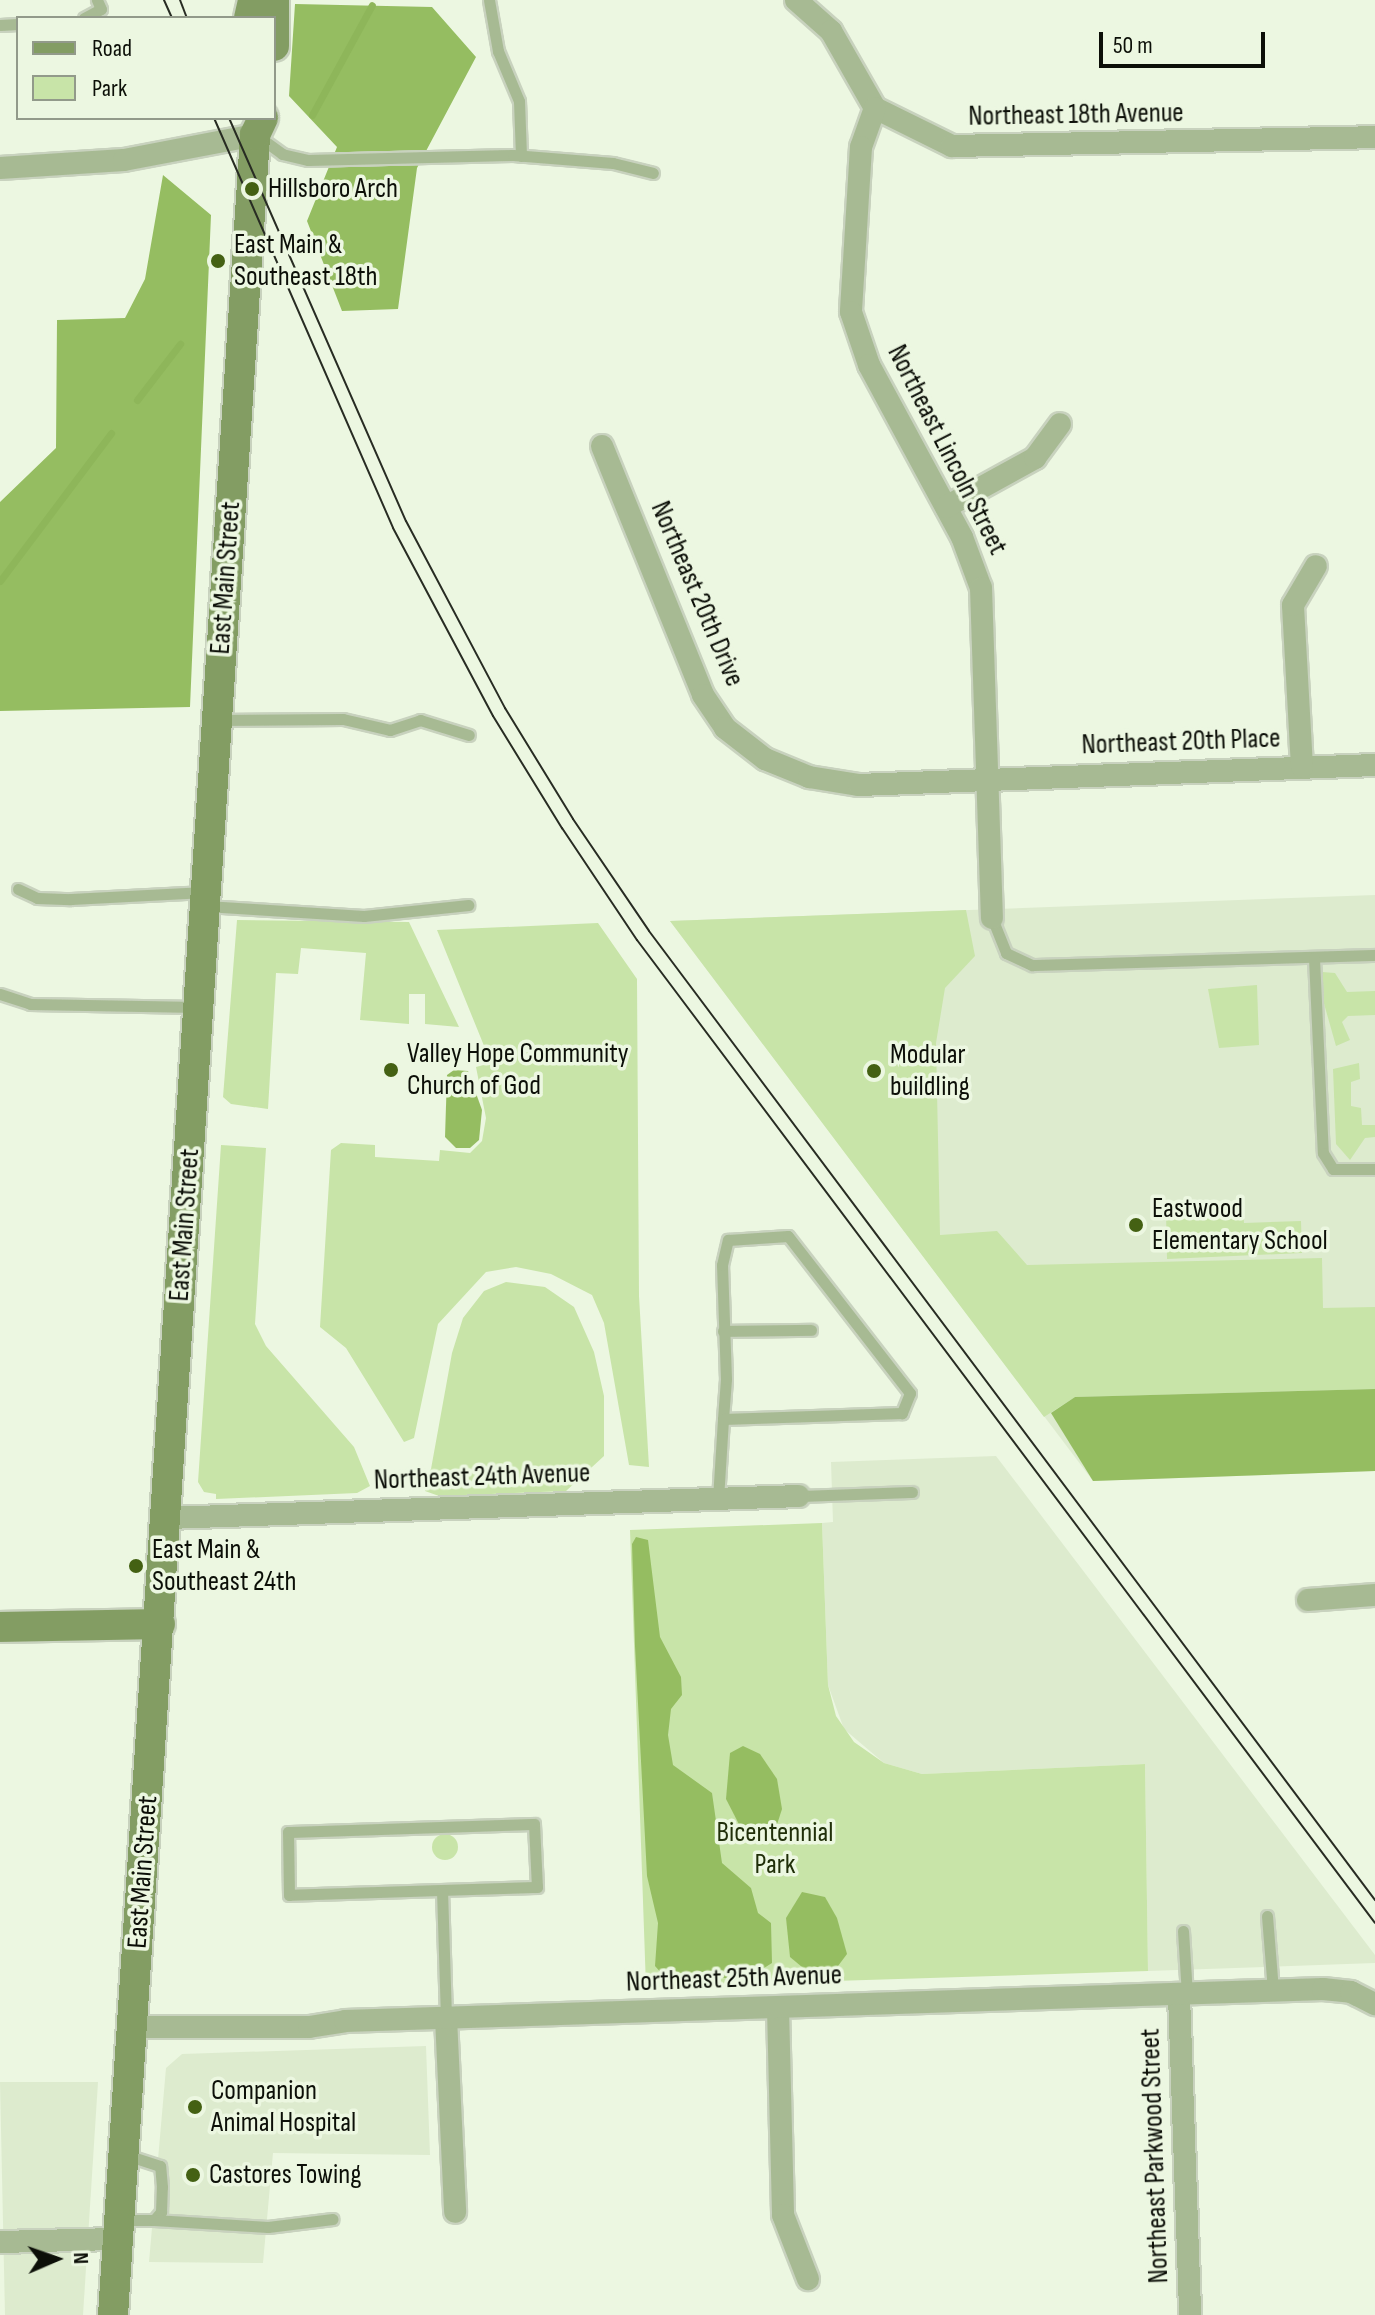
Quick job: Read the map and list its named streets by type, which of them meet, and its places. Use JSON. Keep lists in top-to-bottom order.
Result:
{
  "streets": {
    "main road": ["East Main Street"],
    "street": [
      "Northeast 18th Avenue",
      "Northeast Lincoln Street",
      "Northeast 20th Drive",
      "Northeast 20th Place",
      "Northeast 24th Avenue",
      "Northeast 25th Avenue",
      "Northeast Parkwood Street"
    ]
  },
  "crossings": [
    ["Northeast 18th Avenue", "Northeast Lincoln Street"],
    ["Northeast Lincoln Street", "Northeast 20th Drive"],
    ["Northeast Lincoln Street", "Northeast 20th Place"],
    ["East Main Street", "Northeast 24th Avenue"],
    ["East Main Street", "Northeast 25th Avenue"],
    ["Northeast 20th Drive", "Northeast 20th Place"],
    ["Northeast 25th Avenue", "Northeast Parkwood Street"]
  ],
  "parks": ["Bicentennial Park"],
  "places": [
    "Hillsboro Arch",
    "East Main & Southeast 18th",
    "Valley Hope Community Church of God",
    "Modular buildling",
    "Eastwood Elementary School",
    "East Main & Southeast 24th",
    "Companion Animal Hospital",
    "Castores Towing"
  ],
  "legend": ["Road", "Park"],
  "scale_bar": "50 m",
  "north": "right"
}
